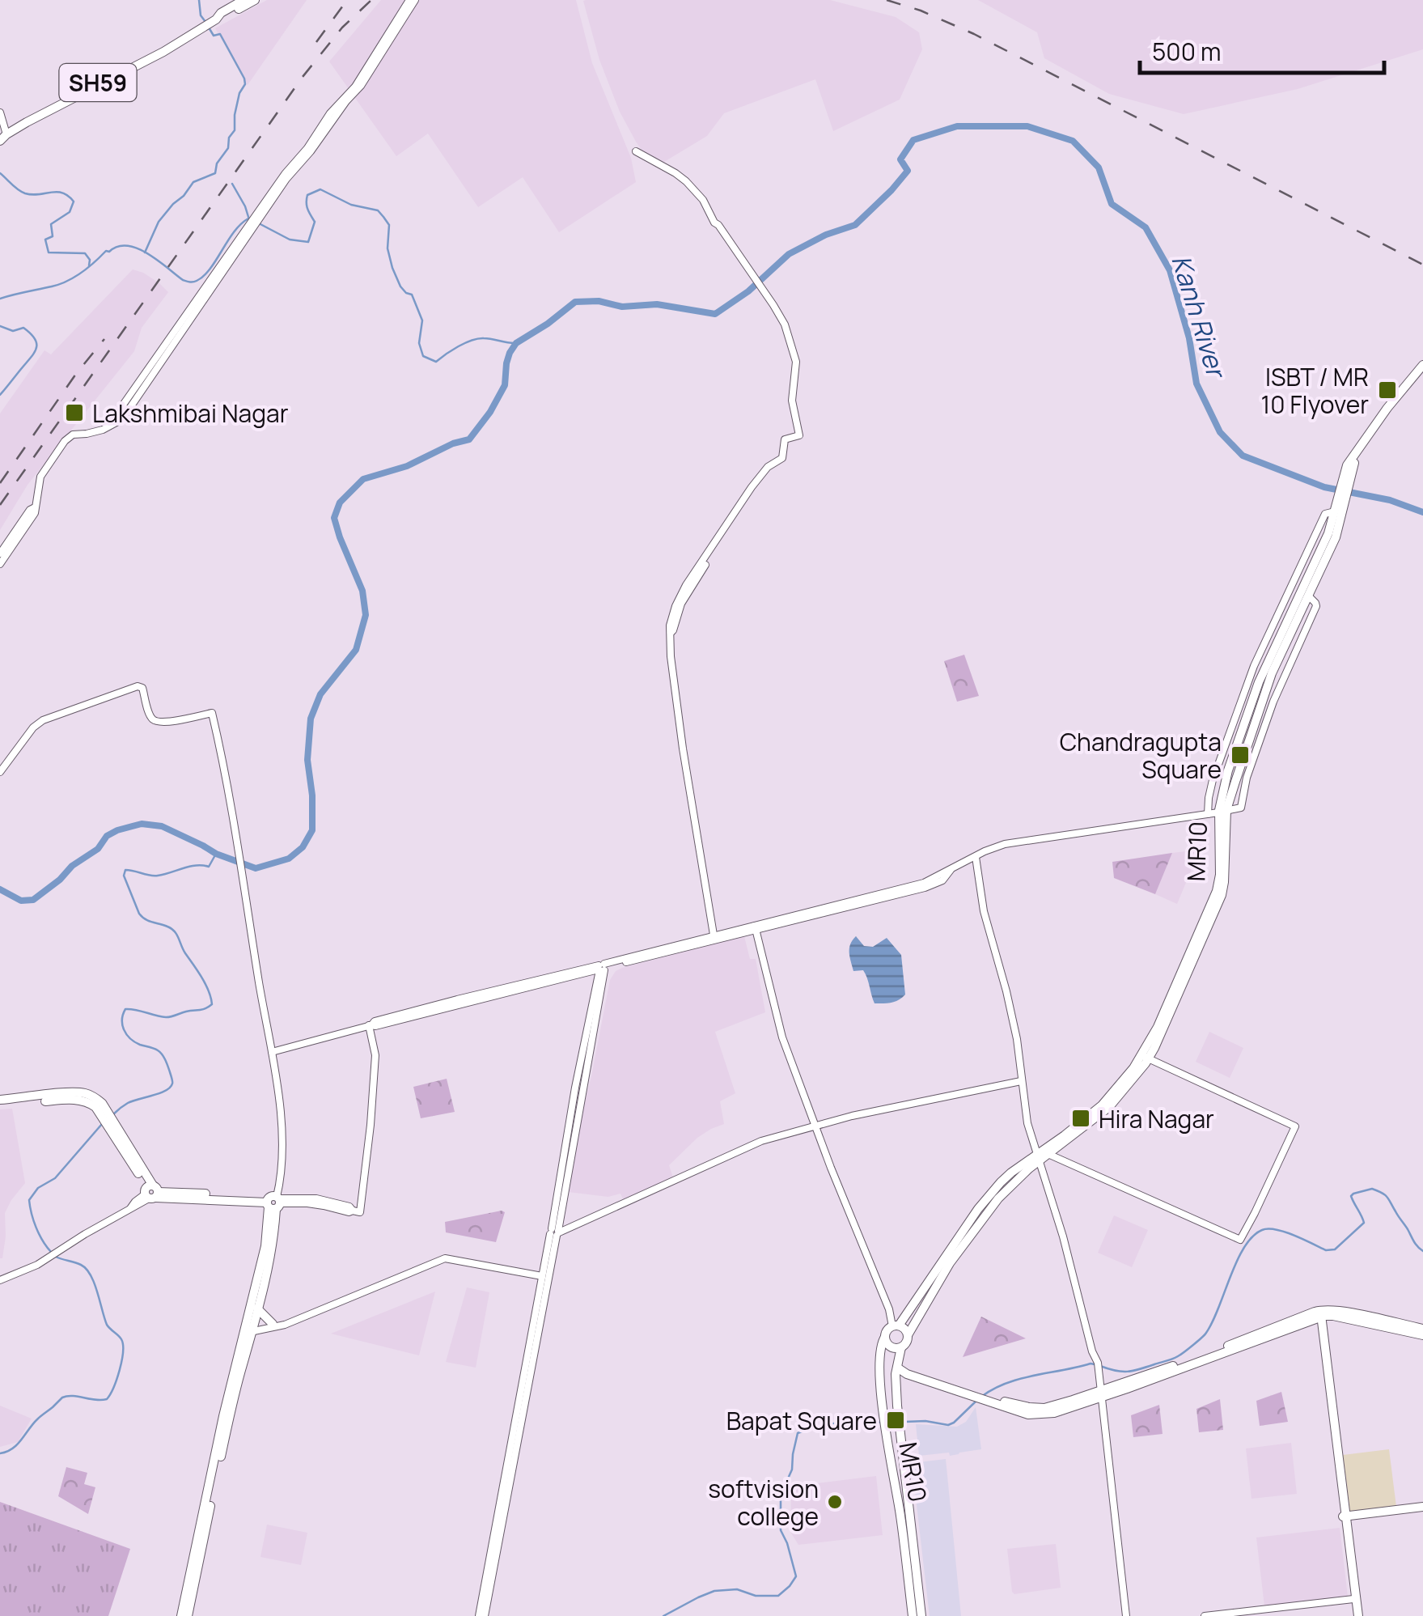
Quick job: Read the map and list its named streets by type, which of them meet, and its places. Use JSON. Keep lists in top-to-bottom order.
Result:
{
  "streets": {
    "main road": ["SH59", "MR10"]
  },
  "water": ["Kanh River"],
  "places": {
    "transit": [
      "ISBT / MR 10 Flyover",
      "Lakshmibai Nagar",
      "Chandragupta Square",
      "Hira Nagar",
      "Bapat Square"
    ],
    "other": ["softvision college"]
  },
  "scale_bar": "500 m"
}
